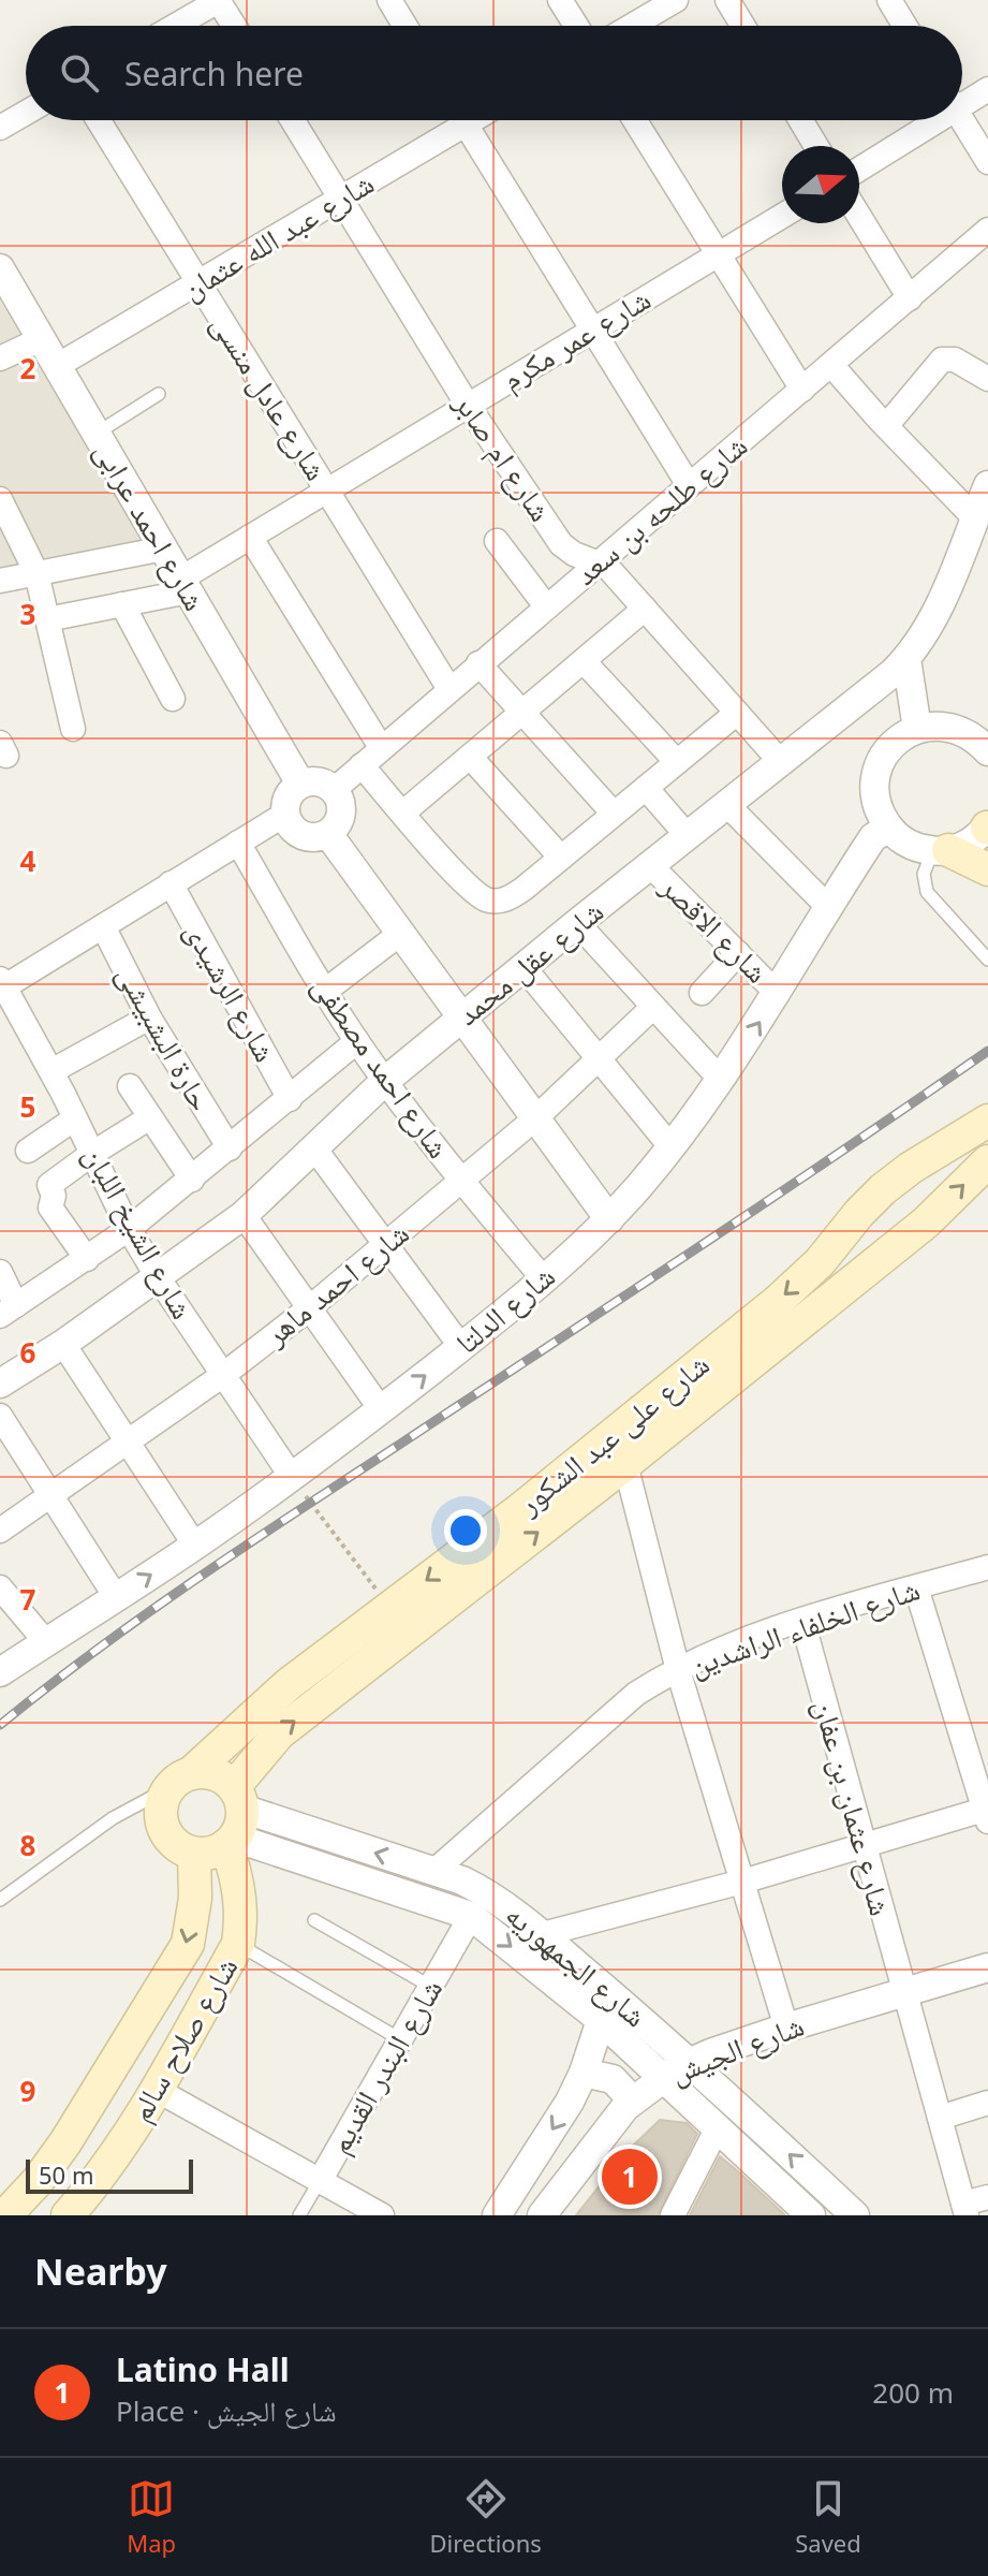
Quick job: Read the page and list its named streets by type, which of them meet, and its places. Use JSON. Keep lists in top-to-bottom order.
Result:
{
  "streets": {
    "main road": ["شارع على عبد الشكور", "شارع صلاح سالم"],
    "street": [
      "شارع عبد الله عثمان",
      "شارع عمر مكرم",
      "شارع عادل منسى",
      "شارع ام صابر",
      "شارع طلحه بن سعد",
      "شارع احمد عرابى",
      "شارع الاقصر",
      "شارع عقل محمد",
      "شارع الرشيدى",
      "حارة البشبيشى",
      "شارع احمد مصطفى",
      "شارع الشيخ اللبان",
      "شارع احمد ماهر",
      "شارع الدلتا",
      "شارع الخلفاء الراشدين",
      "شارع عثمان بن عفان",
      "شارع الجمهوريه",
      "شارع الجيش",
      "شارع البندر القديم"
    ]
  },
  "crossings": [
    ["شارع عبد الله عثمان", "شارع عادل منسى"],
    ["شارع عبد الله عثمان", "شارع ام صابر"],
    ["شارع عبد الله عثمان", "شارع احمد عرابى"],
    ["شارع عمر مكرم", "شارع عادل منسى"],
    ["شارع عمر مكرم", "شارع ام صابر"],
    ["شارع عمر مكرم", "شارع احمد عرابى"],
    ["شارع عادل منسى", "شارع طلحه بن سعد"],
    ["شارع ام صابر", "شارع طلحه بن سعد"],
    ["شارع ام صابر", "شارع عقل محمد"],
    ["شارع طلحه بن سعد", "شارع احمد عرابى"],
    ["شارع الاقصر", "شارع عقل محمد"],
    ["شارع الاقصر", "شارع الدلتا"],
    ["شارع عقل محمد", "شارع احمد مصطفى"],
    ["شارع عقل محمد", "شارع الشيخ اللبان"],
    ["شارع احمد مصطفى", "شارع احمد ماهر"],
    ["شارع احمد مصطفى", "شارع الدلتا"],
    ["شارع الشيخ اللبان", "شارع احمد ماهر"],
    ["شارع الشيخ اللبان", "شارع الدلتا"],
    ["شارع على عبد الشكور", "شارع الجمهوريه"],
    ["شارع على عبد الشكور", "شارع صلاح سالم"],
    ["شارع الخلفاء الراشدين", "شارع عثمان بن عفان"],
    ["شارع الخلفاء الراشدين", "شارع الجمهوريه"],
    ["شارع عثمان بن عفان", "شارع الجيش"],
    ["شارع الجمهوريه", "شارع صلاح سالم"],
    ["شارع الجمهوريه", "شارع الجيش"],
    ["شارع الجمهوريه", "شارع البندر القديم"]
  ],
  "scale_bar": "50 m",
  "north": "right",
  "page": {
    "search": "Search here",
    "pins": "1",
    "scale": "50 m",
    "heading": "Nearby",
    "list": [
      {
        "mark": "1",
        "name": "Latino Hall",
        "note": "Place · شارع الجيش",
        "value": "200 m"
      }
    ],
    "nav": ["Map", "Directions", "Saved"]
  },
  "grid": {
    "rows": [
      "2",
      "3",
      "4",
      "5",
      "6",
      "7",
      "8",
      "9"
    ]
  }
}
